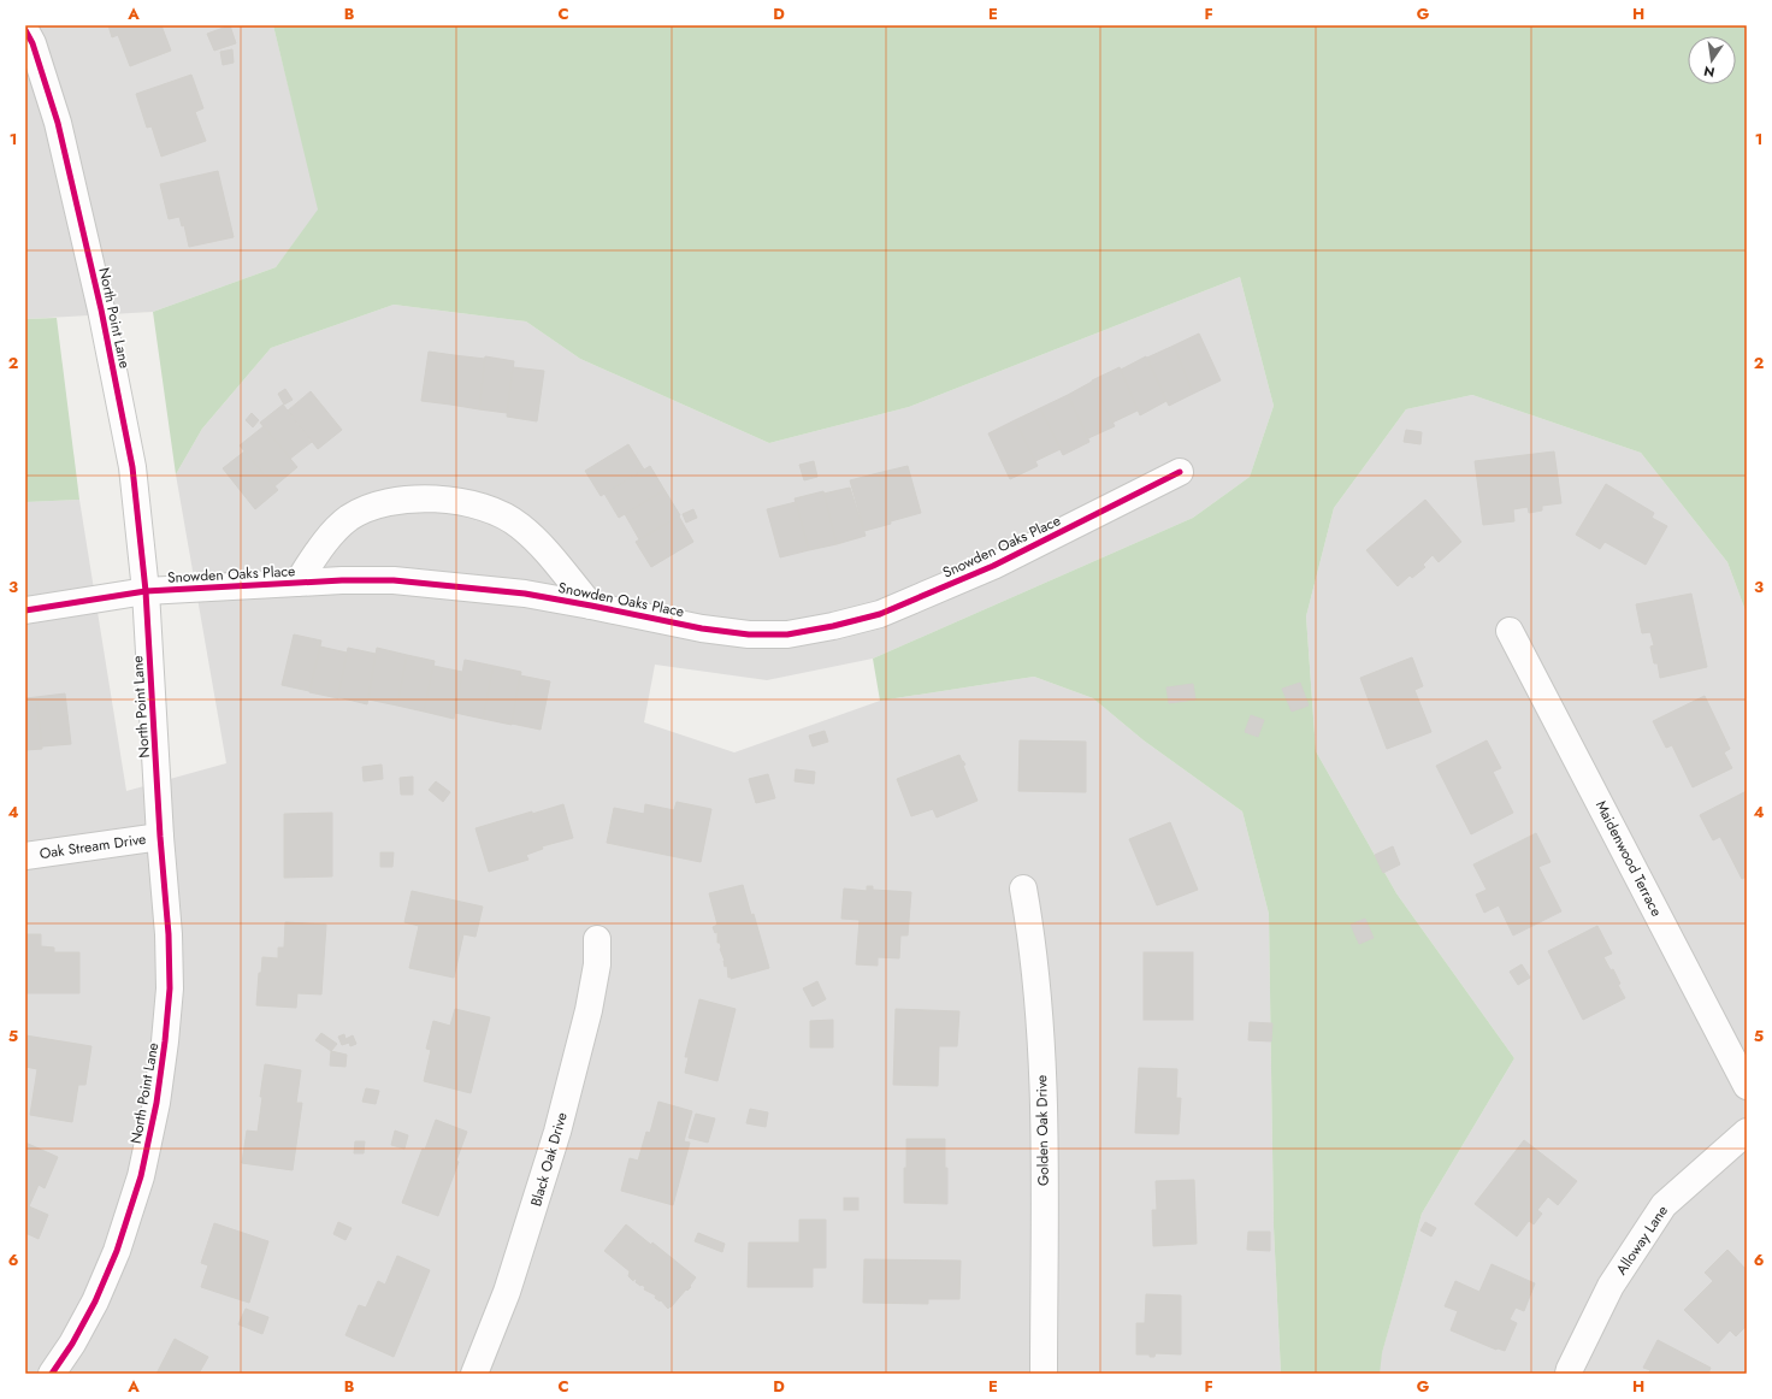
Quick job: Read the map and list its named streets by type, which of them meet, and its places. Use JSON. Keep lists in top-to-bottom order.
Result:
{
  "streets": {
    "street": [
      "North Point Lane",
      "Snowden Oaks Place",
      "Oak Stream Drive",
      "Maidenwood Terrace",
      "Golden Oak Drive",
      "Black Oak Drive",
      "Alloway Lane"
    ]
  },
  "crossings": [
    ["North Point Lane", "Snowden Oaks Place"],
    ["North Point Lane", "Oak Stream Drive"]
  ],
  "north": "bottom",
  "grid": {
    "columns": [
      "A",
      "B",
      "C",
      "D",
      "E",
      "F",
      "G",
      "H"
    ],
    "rows": [
      "1",
      "2",
      "3",
      "4",
      "5",
      "6"
    ]
  }
}
